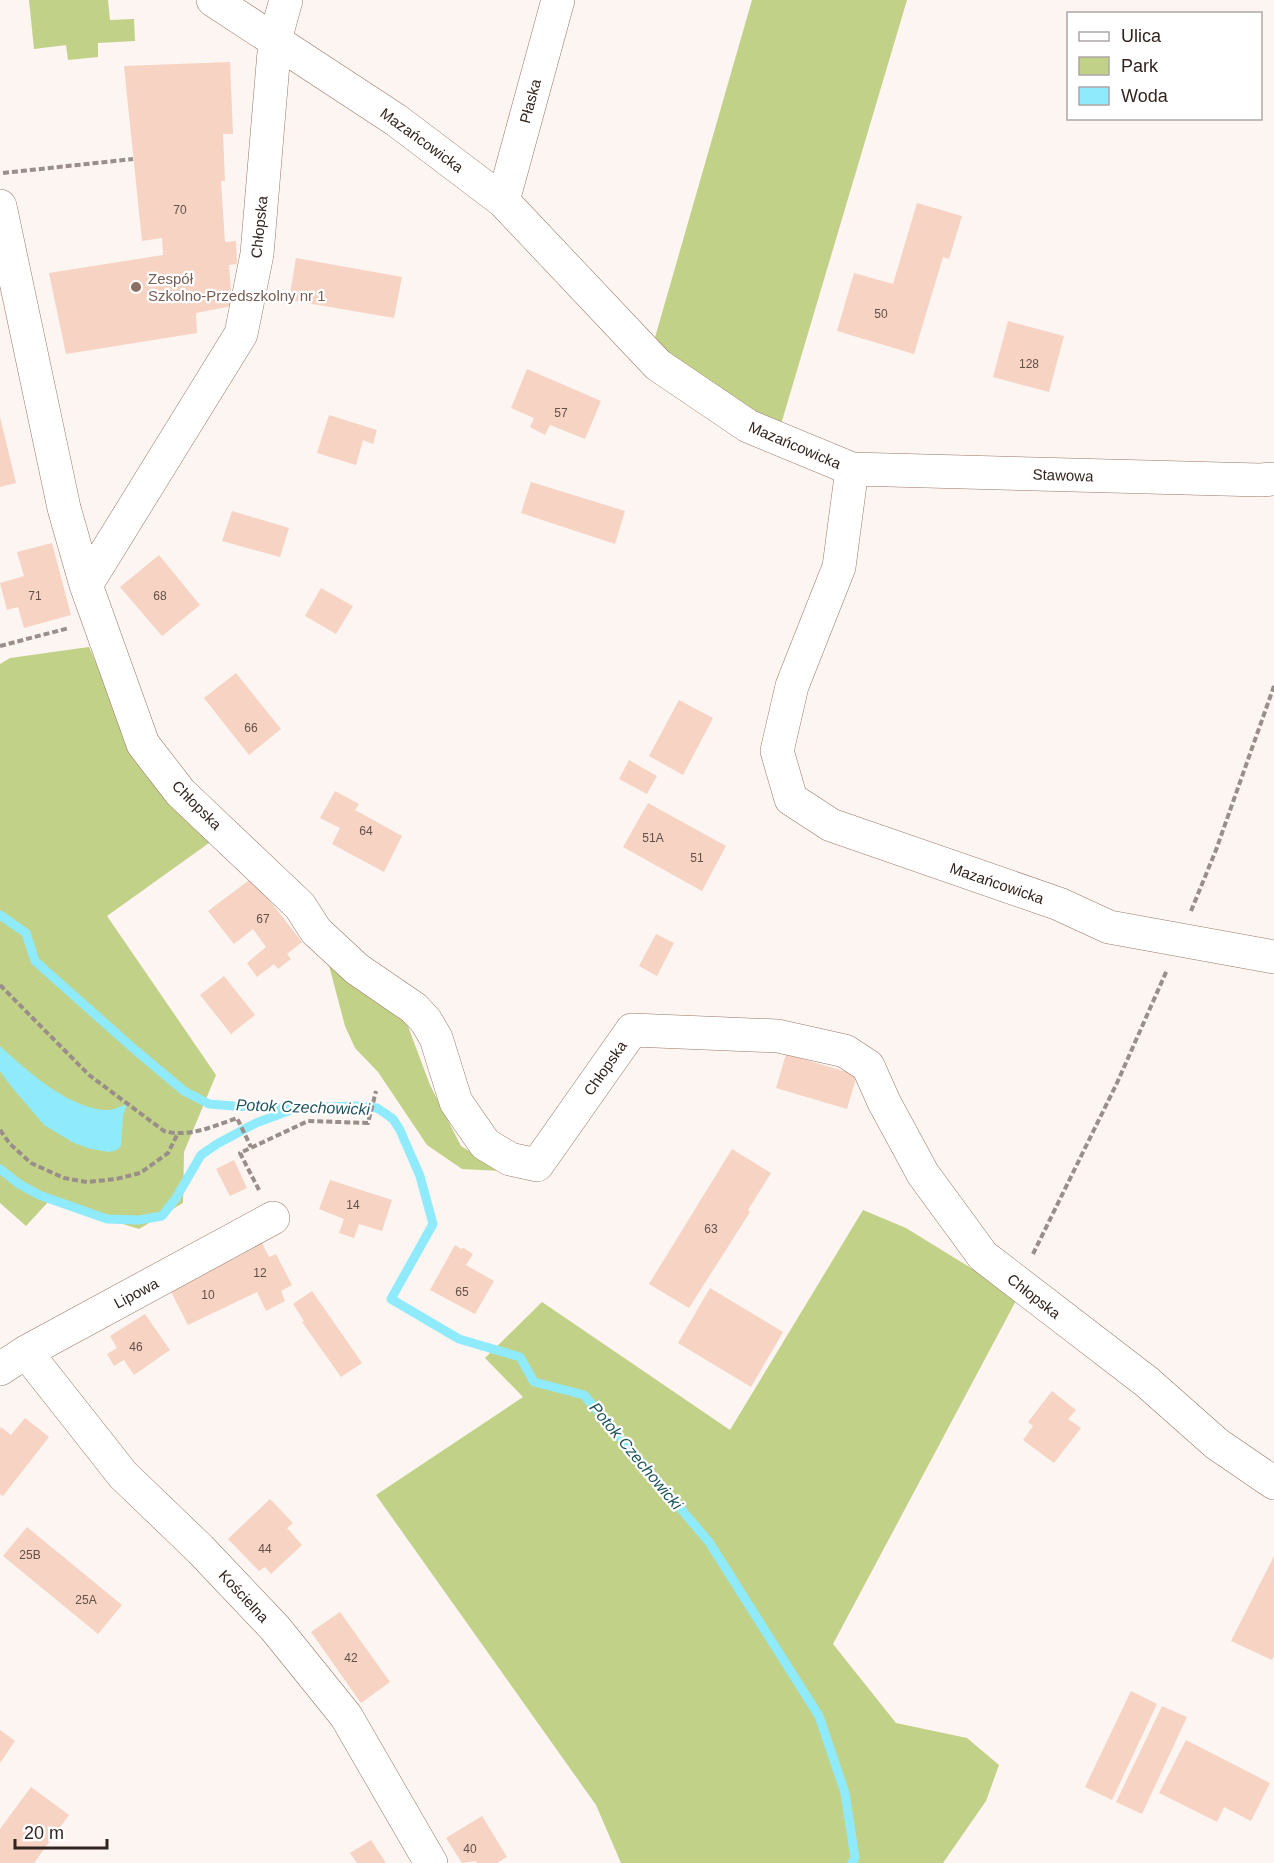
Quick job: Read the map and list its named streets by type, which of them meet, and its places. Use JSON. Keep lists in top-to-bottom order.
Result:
{
  "streets": {
    "street": [
      "Płaska",
      "Mazańcowicka",
      "Chłopska",
      "Stawowa",
      "Lipowa",
      "Kościelna"
    ]
  },
  "crossings": [
    ["Płaska", "Mazańcowicka"],
    ["Mazańcowicka", "Chłopska"],
    ["Mazańcowicka", "Stawowa"],
    ["Lipowa", "Kościelna"]
  ],
  "water": ["Potok Czechowicki"],
  "places": ["Zespół Szkolno-Przedszkolny nr 1"],
  "house_numbers": [
    "70",
    "50",
    "128",
    "57",
    "71",
    "68",
    "66",
    "64",
    "51A",
    "51",
    "67",
    "14",
    "63",
    "12",
    "65",
    "10",
    "46",
    "44",
    "25B",
    "25A",
    "42",
    "40"
  ],
  "legend": ["Ulica", "Park", "Woda"],
  "scale_bar": "20 m"
}
